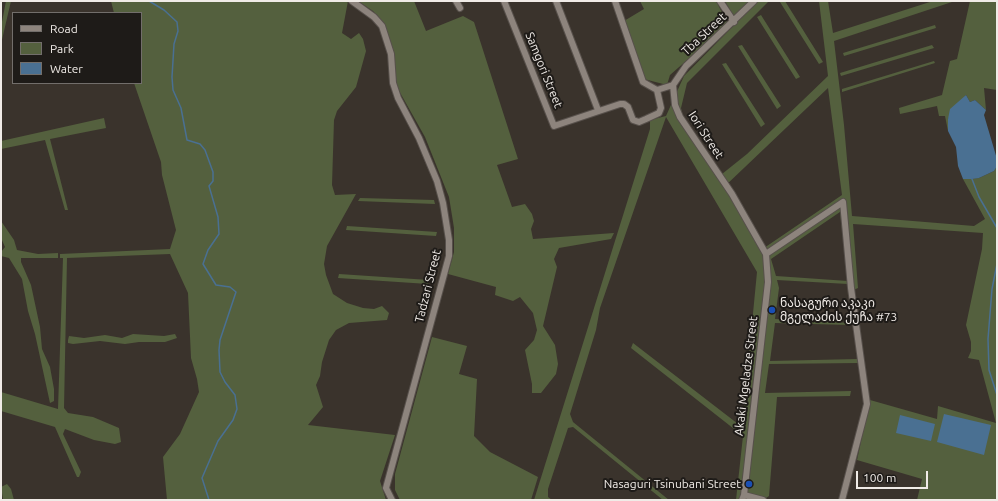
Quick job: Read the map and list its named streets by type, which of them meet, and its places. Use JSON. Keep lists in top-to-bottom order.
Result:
{
  "streets": {
    "street": [
      "Tba Street",
      "Samgori Street",
      "Iori Street",
      "Tadzari Street",
      "Akaki Mgeladze Street"
    ]
  },
  "crossings": [
    ["Tba Street", "Iori Street"],
    ["Iori Street", "Akaki Mgeladze Street"]
  ],
  "places": ["ნასაგური აკაკი მგელაძის ქუჩა #73", "Nasaguri Tsinubani Street"],
  "legend": ["Road", "Park", "Water"],
  "scale_bar": "100 m"
}
